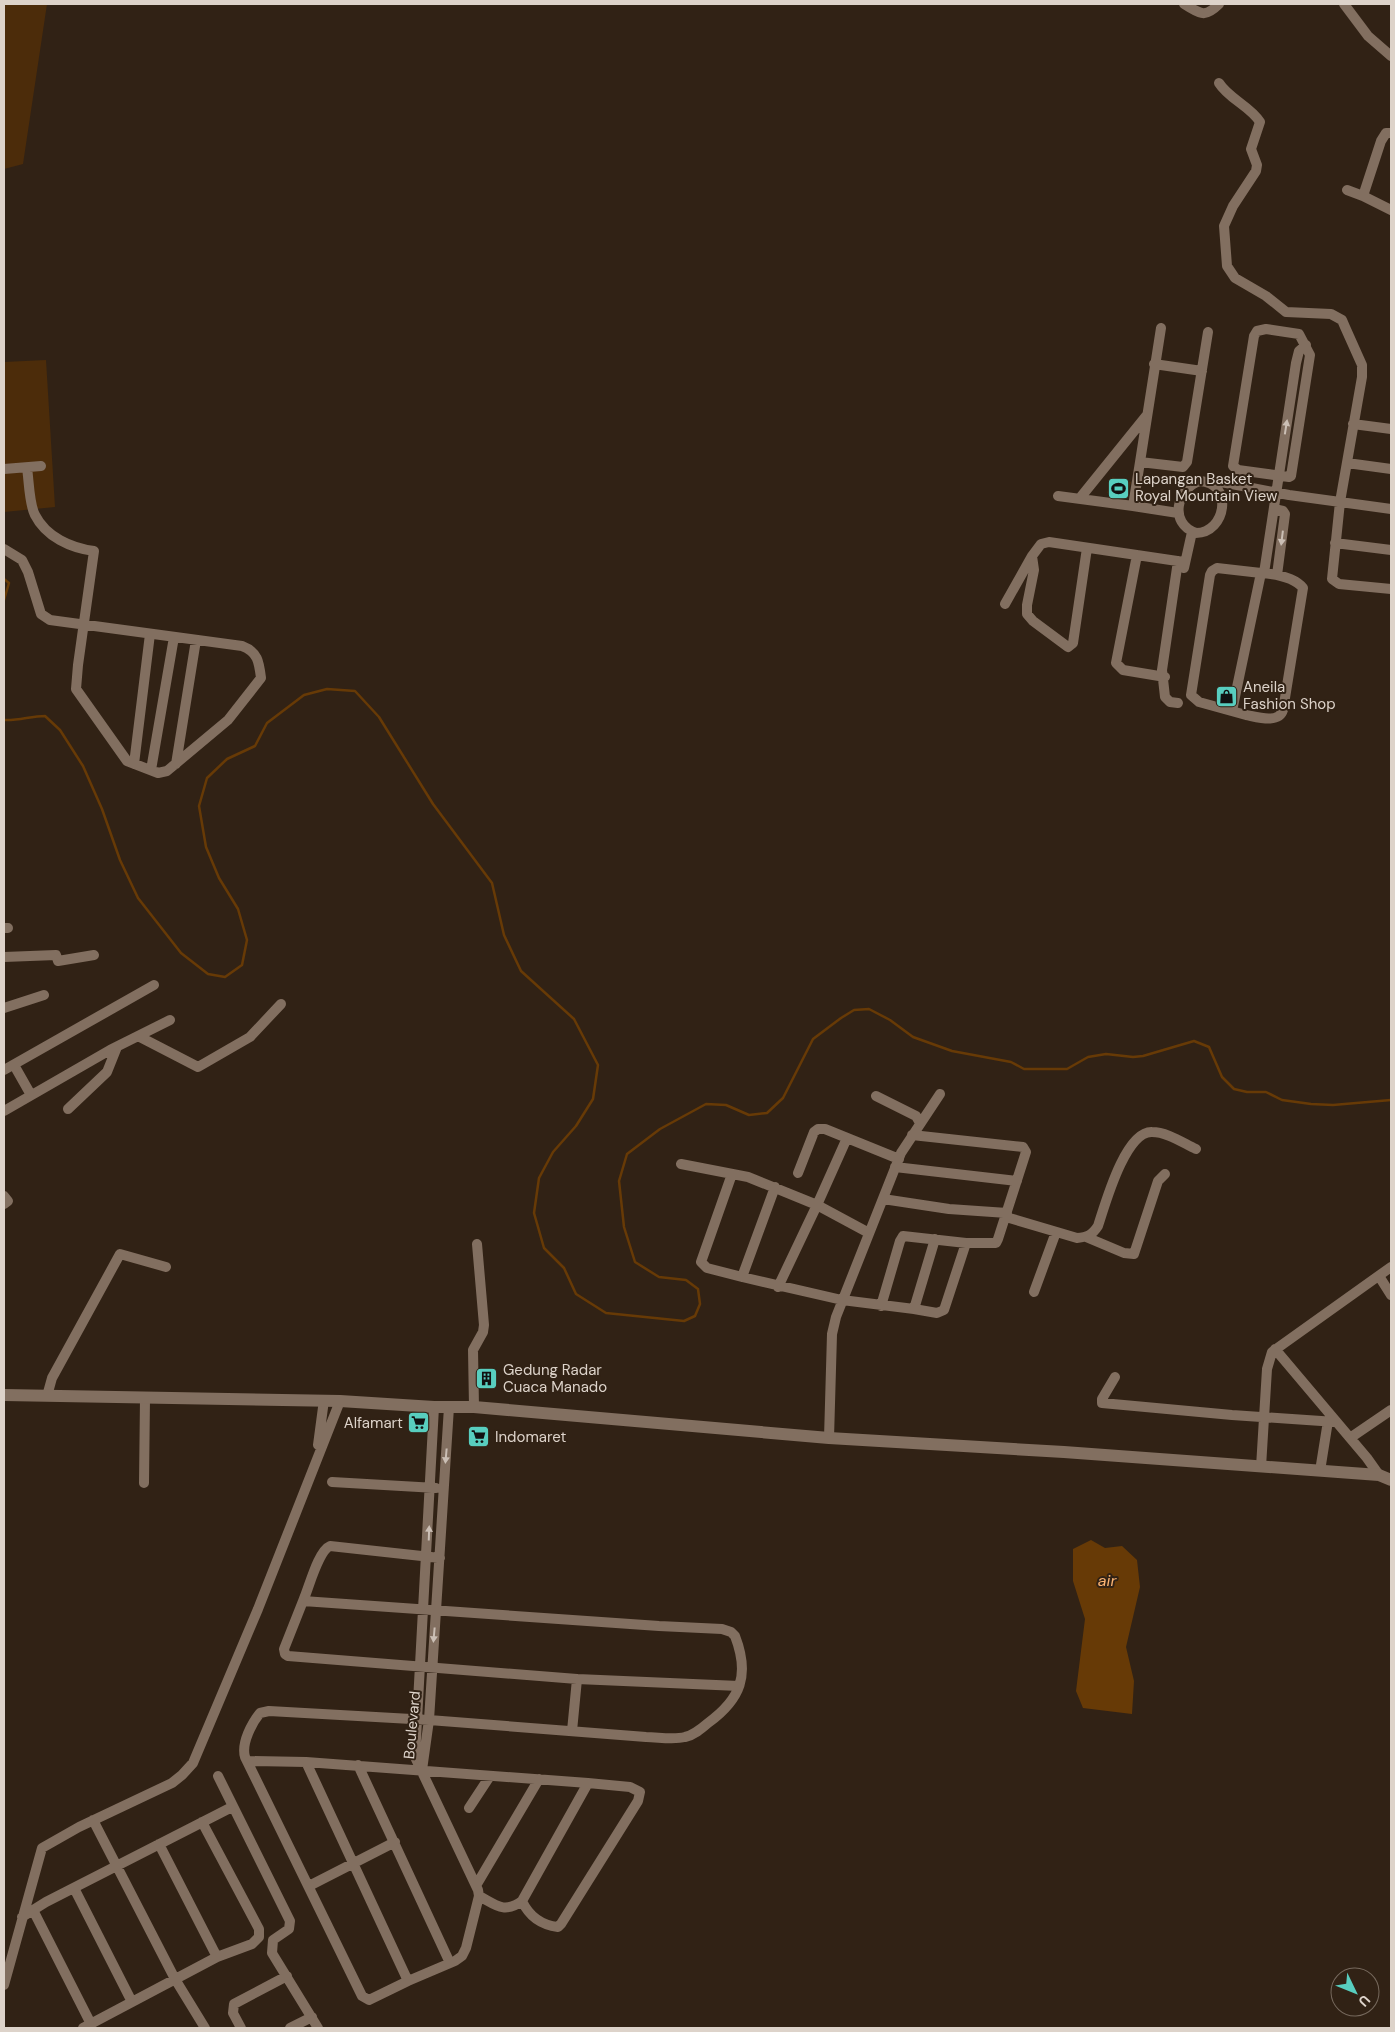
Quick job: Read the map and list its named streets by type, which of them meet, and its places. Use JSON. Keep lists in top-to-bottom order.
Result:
{
  "streets": {
    "street": ["Boulevard"]
  },
  "water": ["air"],
  "places": {
    "sports": ["Lapangan Basket Royal Mountain View"],
    "shop": ["Aneila Fashion Shop"],
    "building": ["Gedung Radar Cuaca Manado"],
    "supermarket": ["Alfamart", "Indomaret"]
  },
  "north": "bottom right"
}
